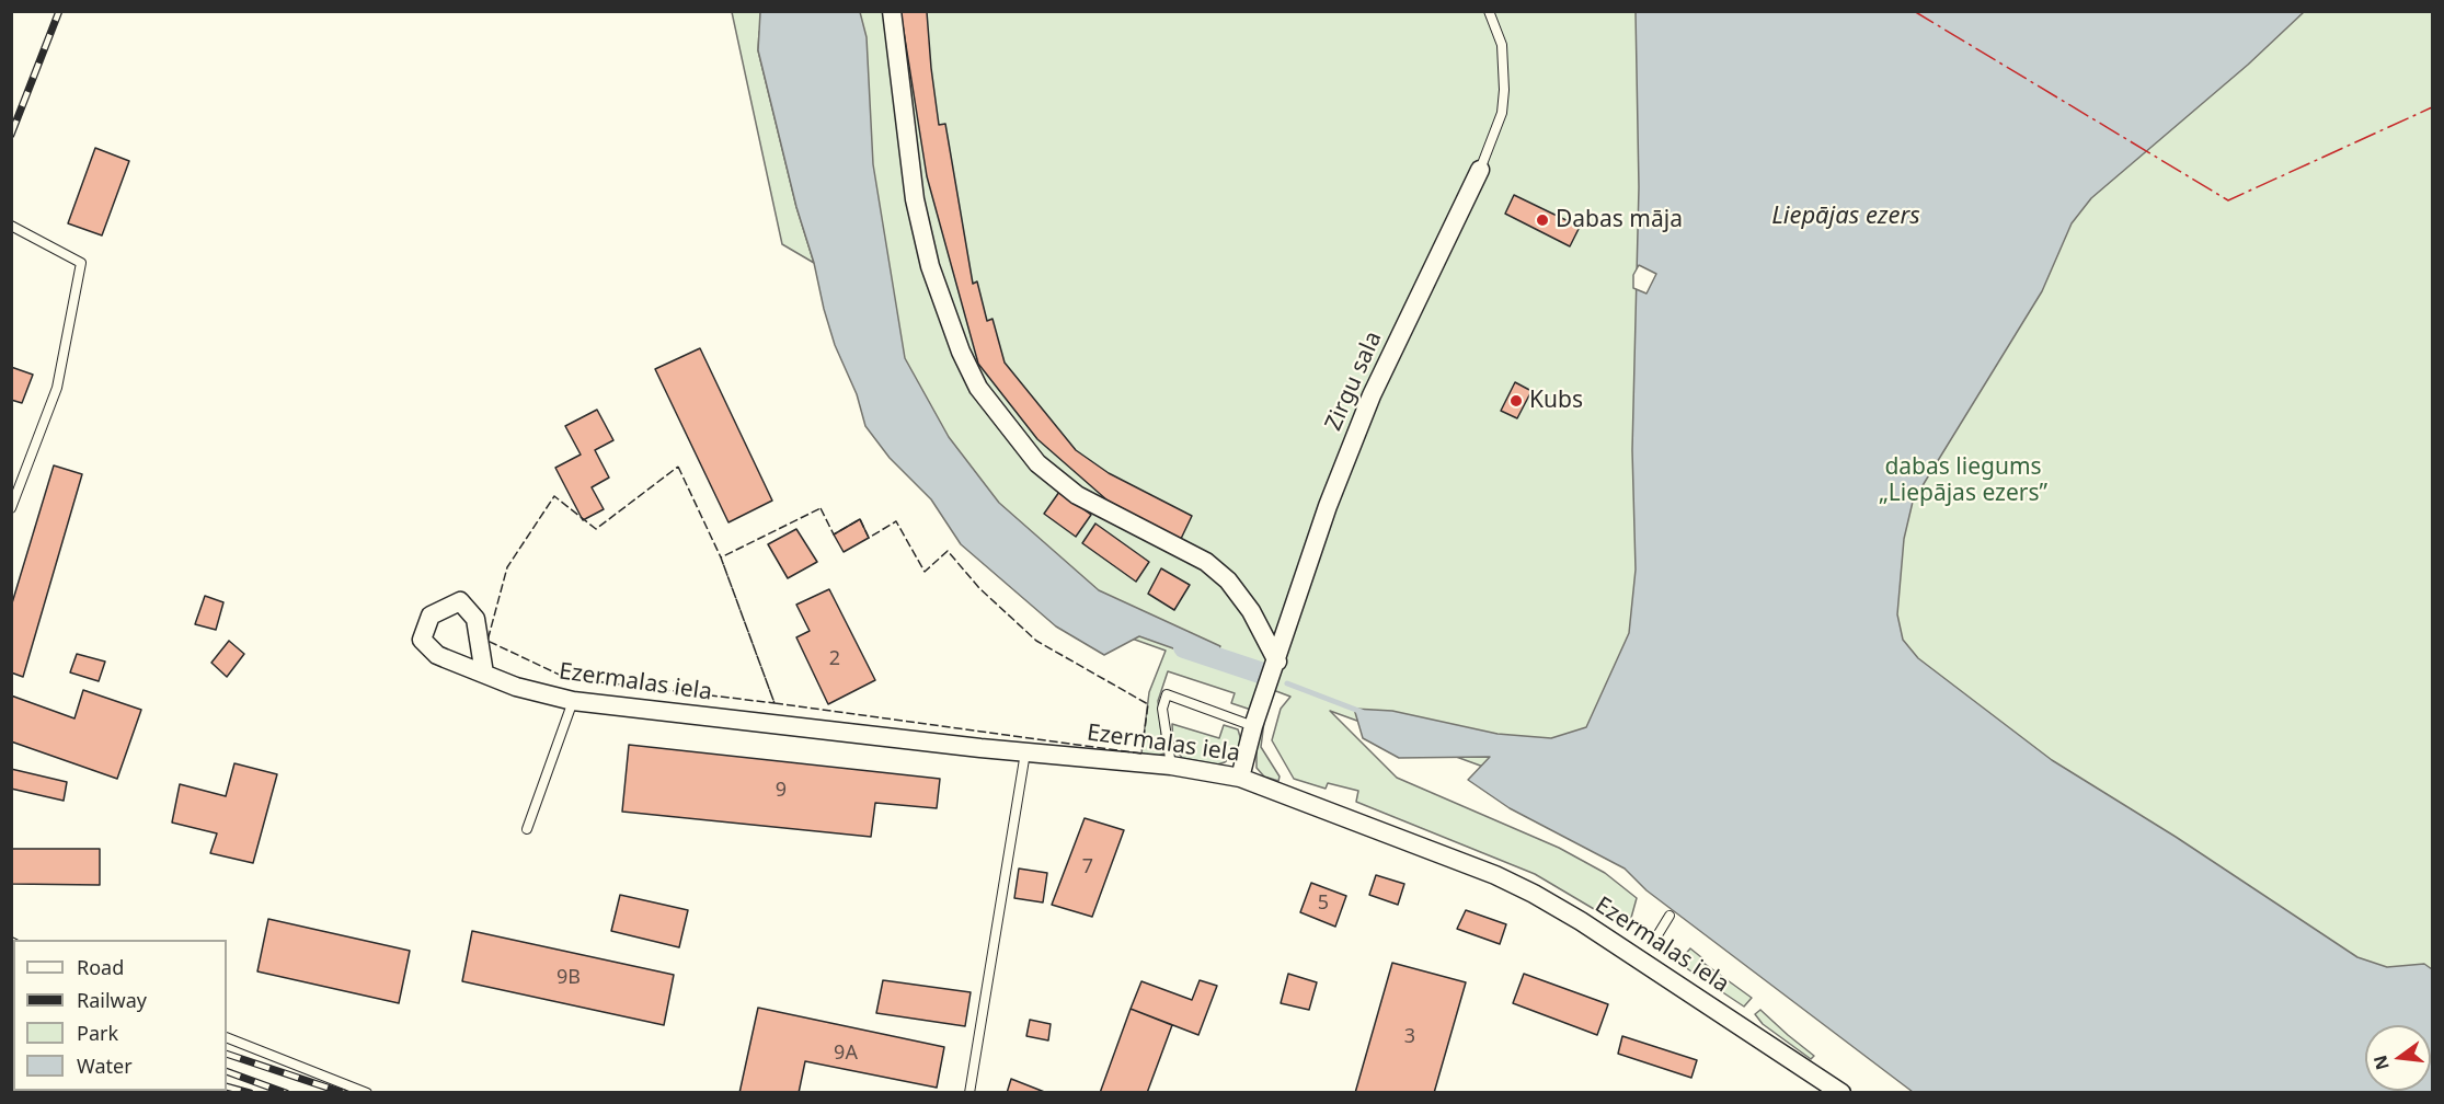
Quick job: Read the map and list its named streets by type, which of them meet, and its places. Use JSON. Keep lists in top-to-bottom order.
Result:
{
  "streets": {
    "street": ["Zirgu sala", "Ezermalas iela"]
  },
  "crossings": [
    ["Zirgu sala", "Ezermalas iela"]
  ],
  "water": ["Liepājas ezers"],
  "parks": ["dabas liegums „Liepājas ezers”"],
  "places": ["Dabas māja", "Kubs"],
  "house_numbers": [
    "2",
    "9",
    "7",
    "5",
    "9B",
    "3",
    "9A"
  ],
  "legend": [
    "Road",
    "Railway",
    "Park",
    "Water"
  ],
  "north": "left"
}
